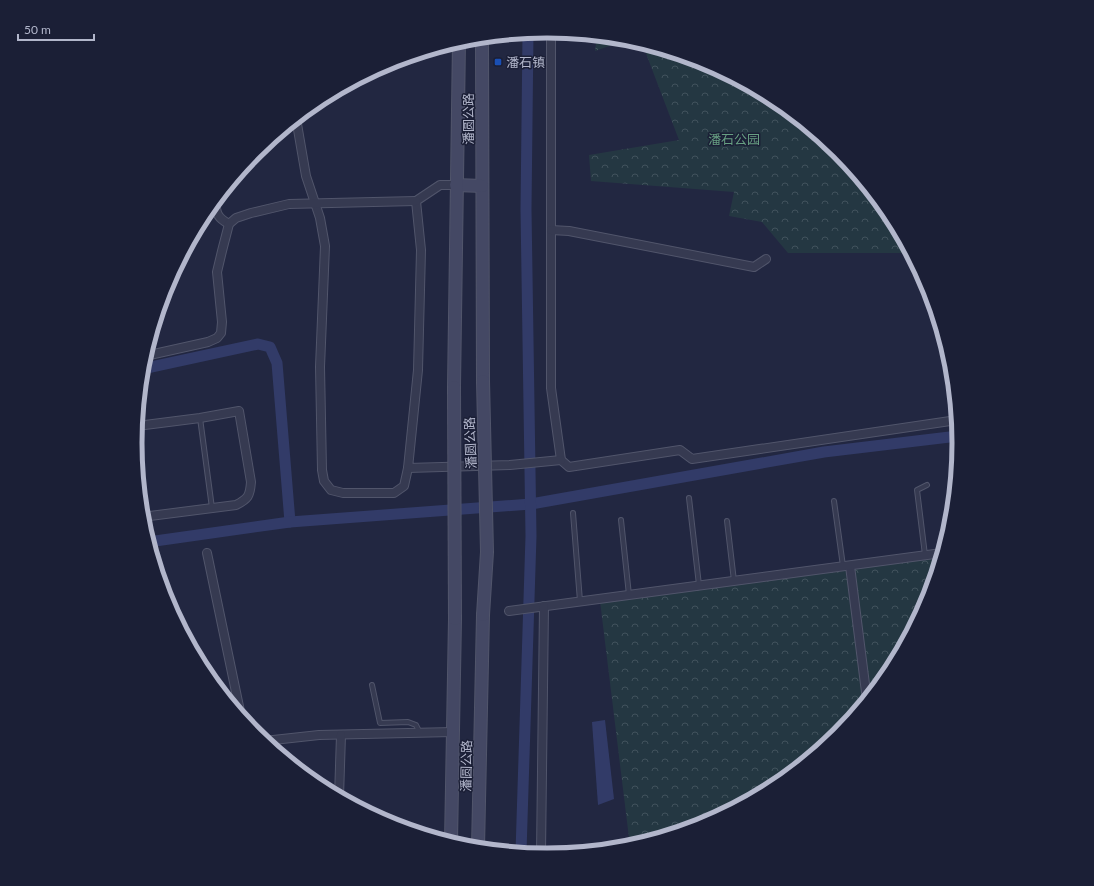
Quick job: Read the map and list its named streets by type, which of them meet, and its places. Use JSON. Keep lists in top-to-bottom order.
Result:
{
  "streets": {
    "main road": ["潘圆公路"]
  },
  "parks": ["潘石公园"],
  "places": {
    "transit": ["潘石镇"]
  },
  "scale_bar": "50 m"
}
